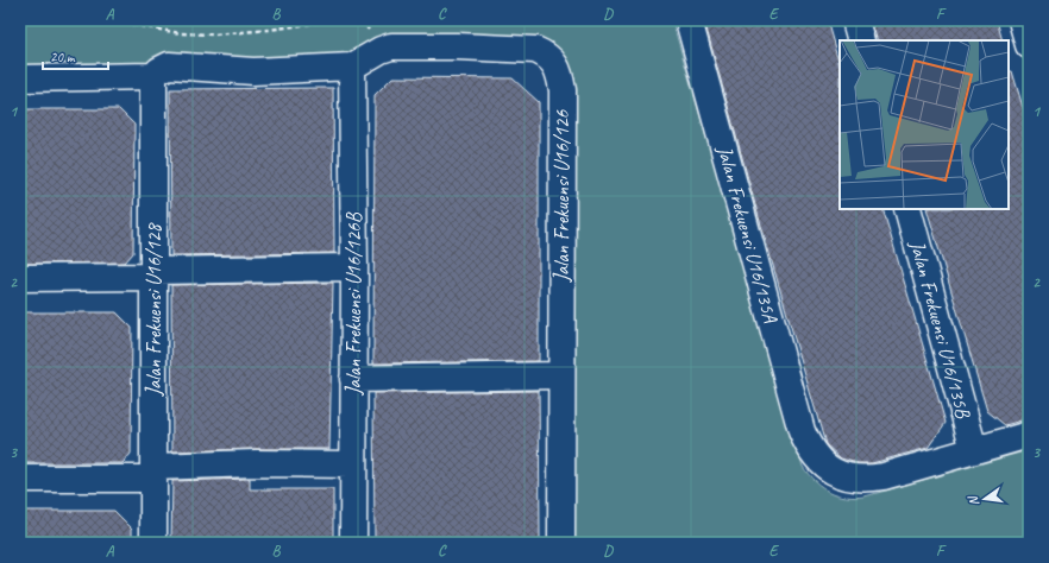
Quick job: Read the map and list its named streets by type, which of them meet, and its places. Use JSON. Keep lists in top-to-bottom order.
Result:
{
  "streets": {
    "street": [
      "Jalan Frekuensi U16/126",
      "Jalan Frekuensi U16/135A",
      "Jalan Frekuensi U16/126B",
      "Jalan Frekuensi U16/128",
      "Jalan Frekuensi U16/135B"
    ]
  },
  "crossings": [
    ["Jalan Frekuensi U16/126", "Jalan Frekuensi U16/126B"],
    ["Jalan Frekuensi U16/135A", "Jalan Frekuensi U16/135B"]
  ],
  "scale_bar": "20 m",
  "north": "left",
  "grid": {
    "columns": [
      "A",
      "B",
      "C",
      "D",
      "E",
      "F"
    ],
    "rows": ["1", "2", "3"]
  }
}
